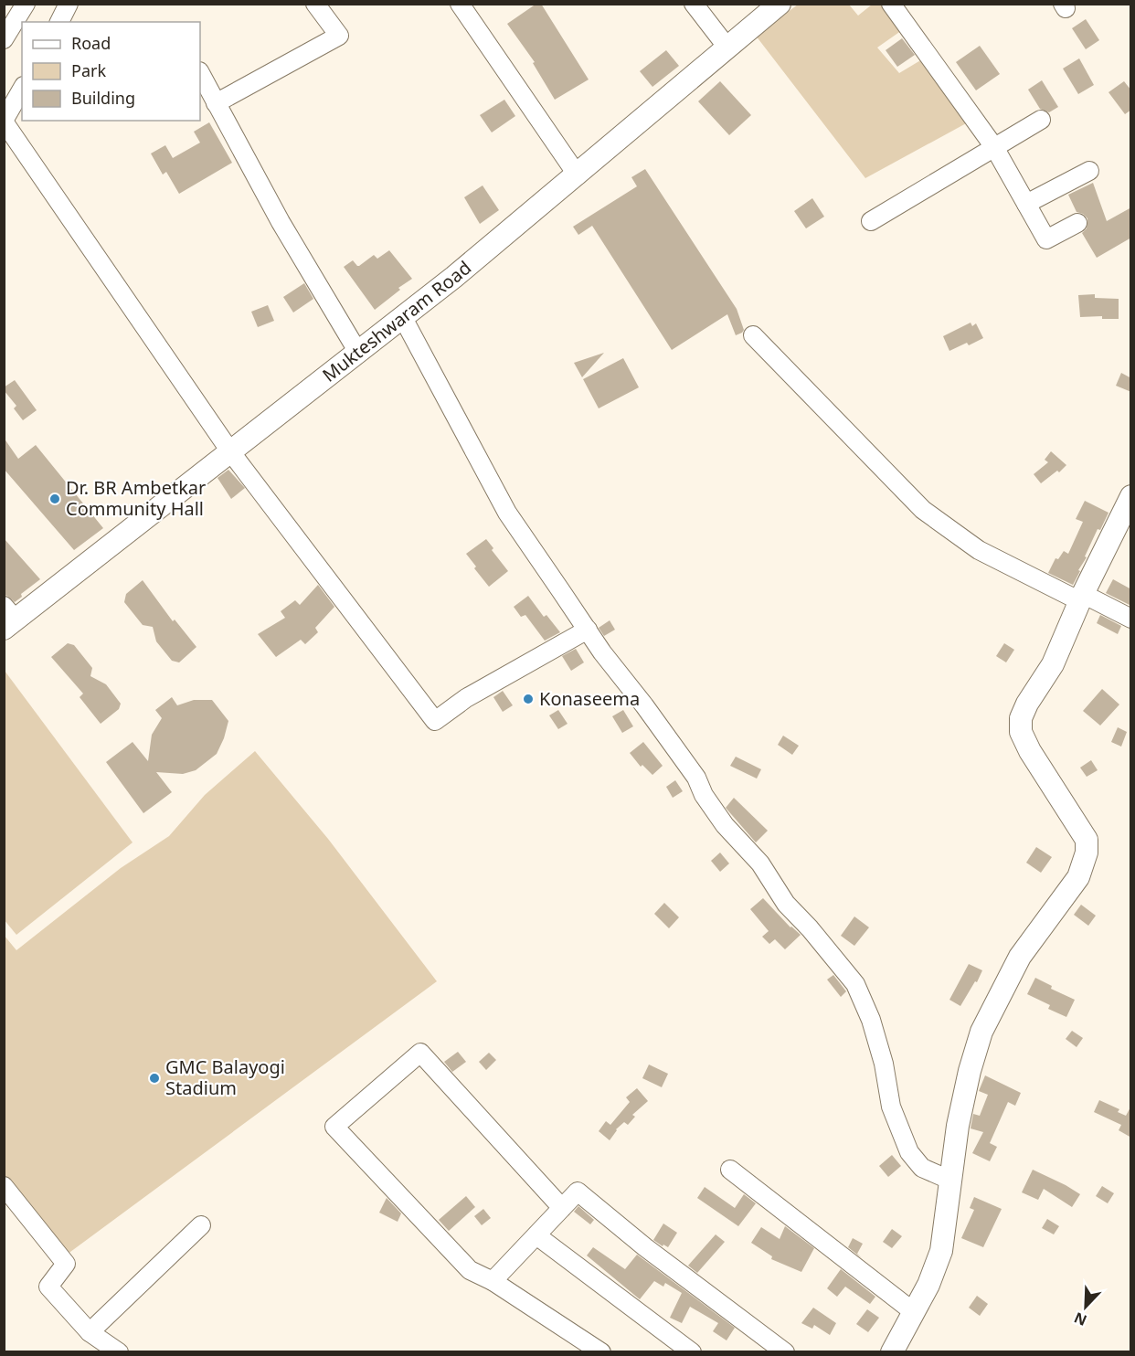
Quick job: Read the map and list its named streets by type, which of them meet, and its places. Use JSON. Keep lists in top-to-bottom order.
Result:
{
  "streets": {
    "main road": ["Mukteshwaram Road"]
  },
  "places": ["Dr. BR Ambetkar Community Hall", "Konaseema", "GMC Balayogi Stadium"],
  "legend": ["Road", "Park", "Building"],
  "north": "bottom left"
}
